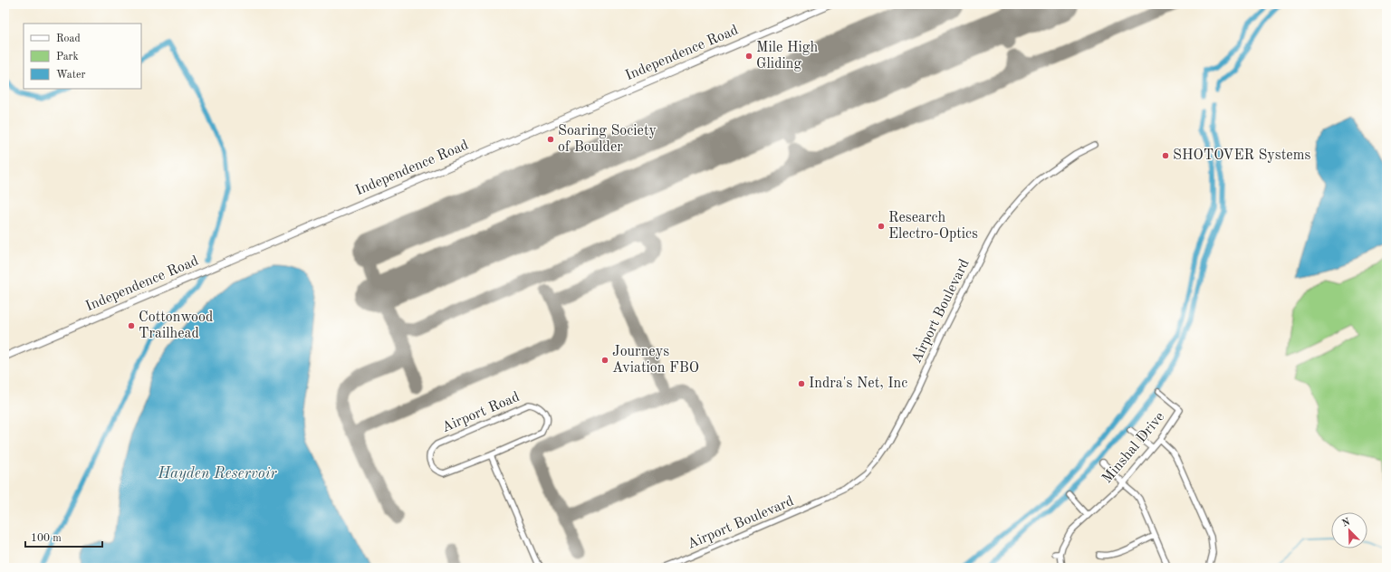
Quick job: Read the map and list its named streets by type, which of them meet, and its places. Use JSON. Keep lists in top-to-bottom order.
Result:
{
  "streets": {
    "street": [
      "Independence Road",
      "Airport Boulevard",
      "Airport Road",
      "Minshal Drive"
    ]
  },
  "water": ["Hayden Reservoir"],
  "places": [
    "Mile High Gliding",
    "Soaring Society of Boulder",
    "SHOTOVER Systems",
    "Research Electro-Optics",
    "Cottonwood Trailhead",
    "Journeys Aviation FBO",
    "Indra's Net, Inc"
  ],
  "legend": ["Road", "Park", "Water"],
  "scale_bar": "100 m",
  "north": "top left"
}
